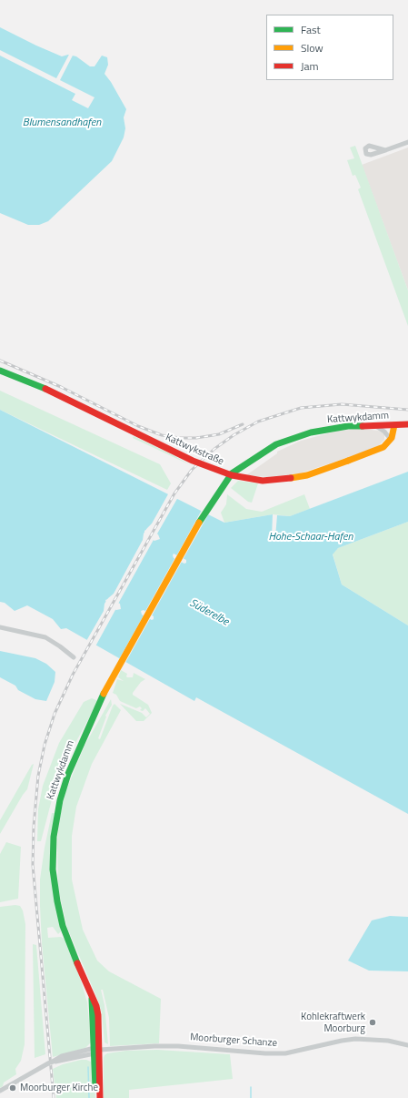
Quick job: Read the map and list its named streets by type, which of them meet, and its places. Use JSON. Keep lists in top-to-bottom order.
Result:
{
  "streets": {
    "main road": ["Kattwykdamm", "Kattwykstraße"],
    "street": ["Moorburger Schanze"]
  },
  "crossings": [
    ["Kattwykdamm", "Moorburger Schanze"]
  ],
  "water": ["Blumensandhafen", "Hohe-Schaar-Hafen", "Süderelbe"],
  "places": ["Kohlekraftwerk Moorburg", "Moorburger Kirche"],
  "legend": ["Fast", "Slow", "Jam"]
}
